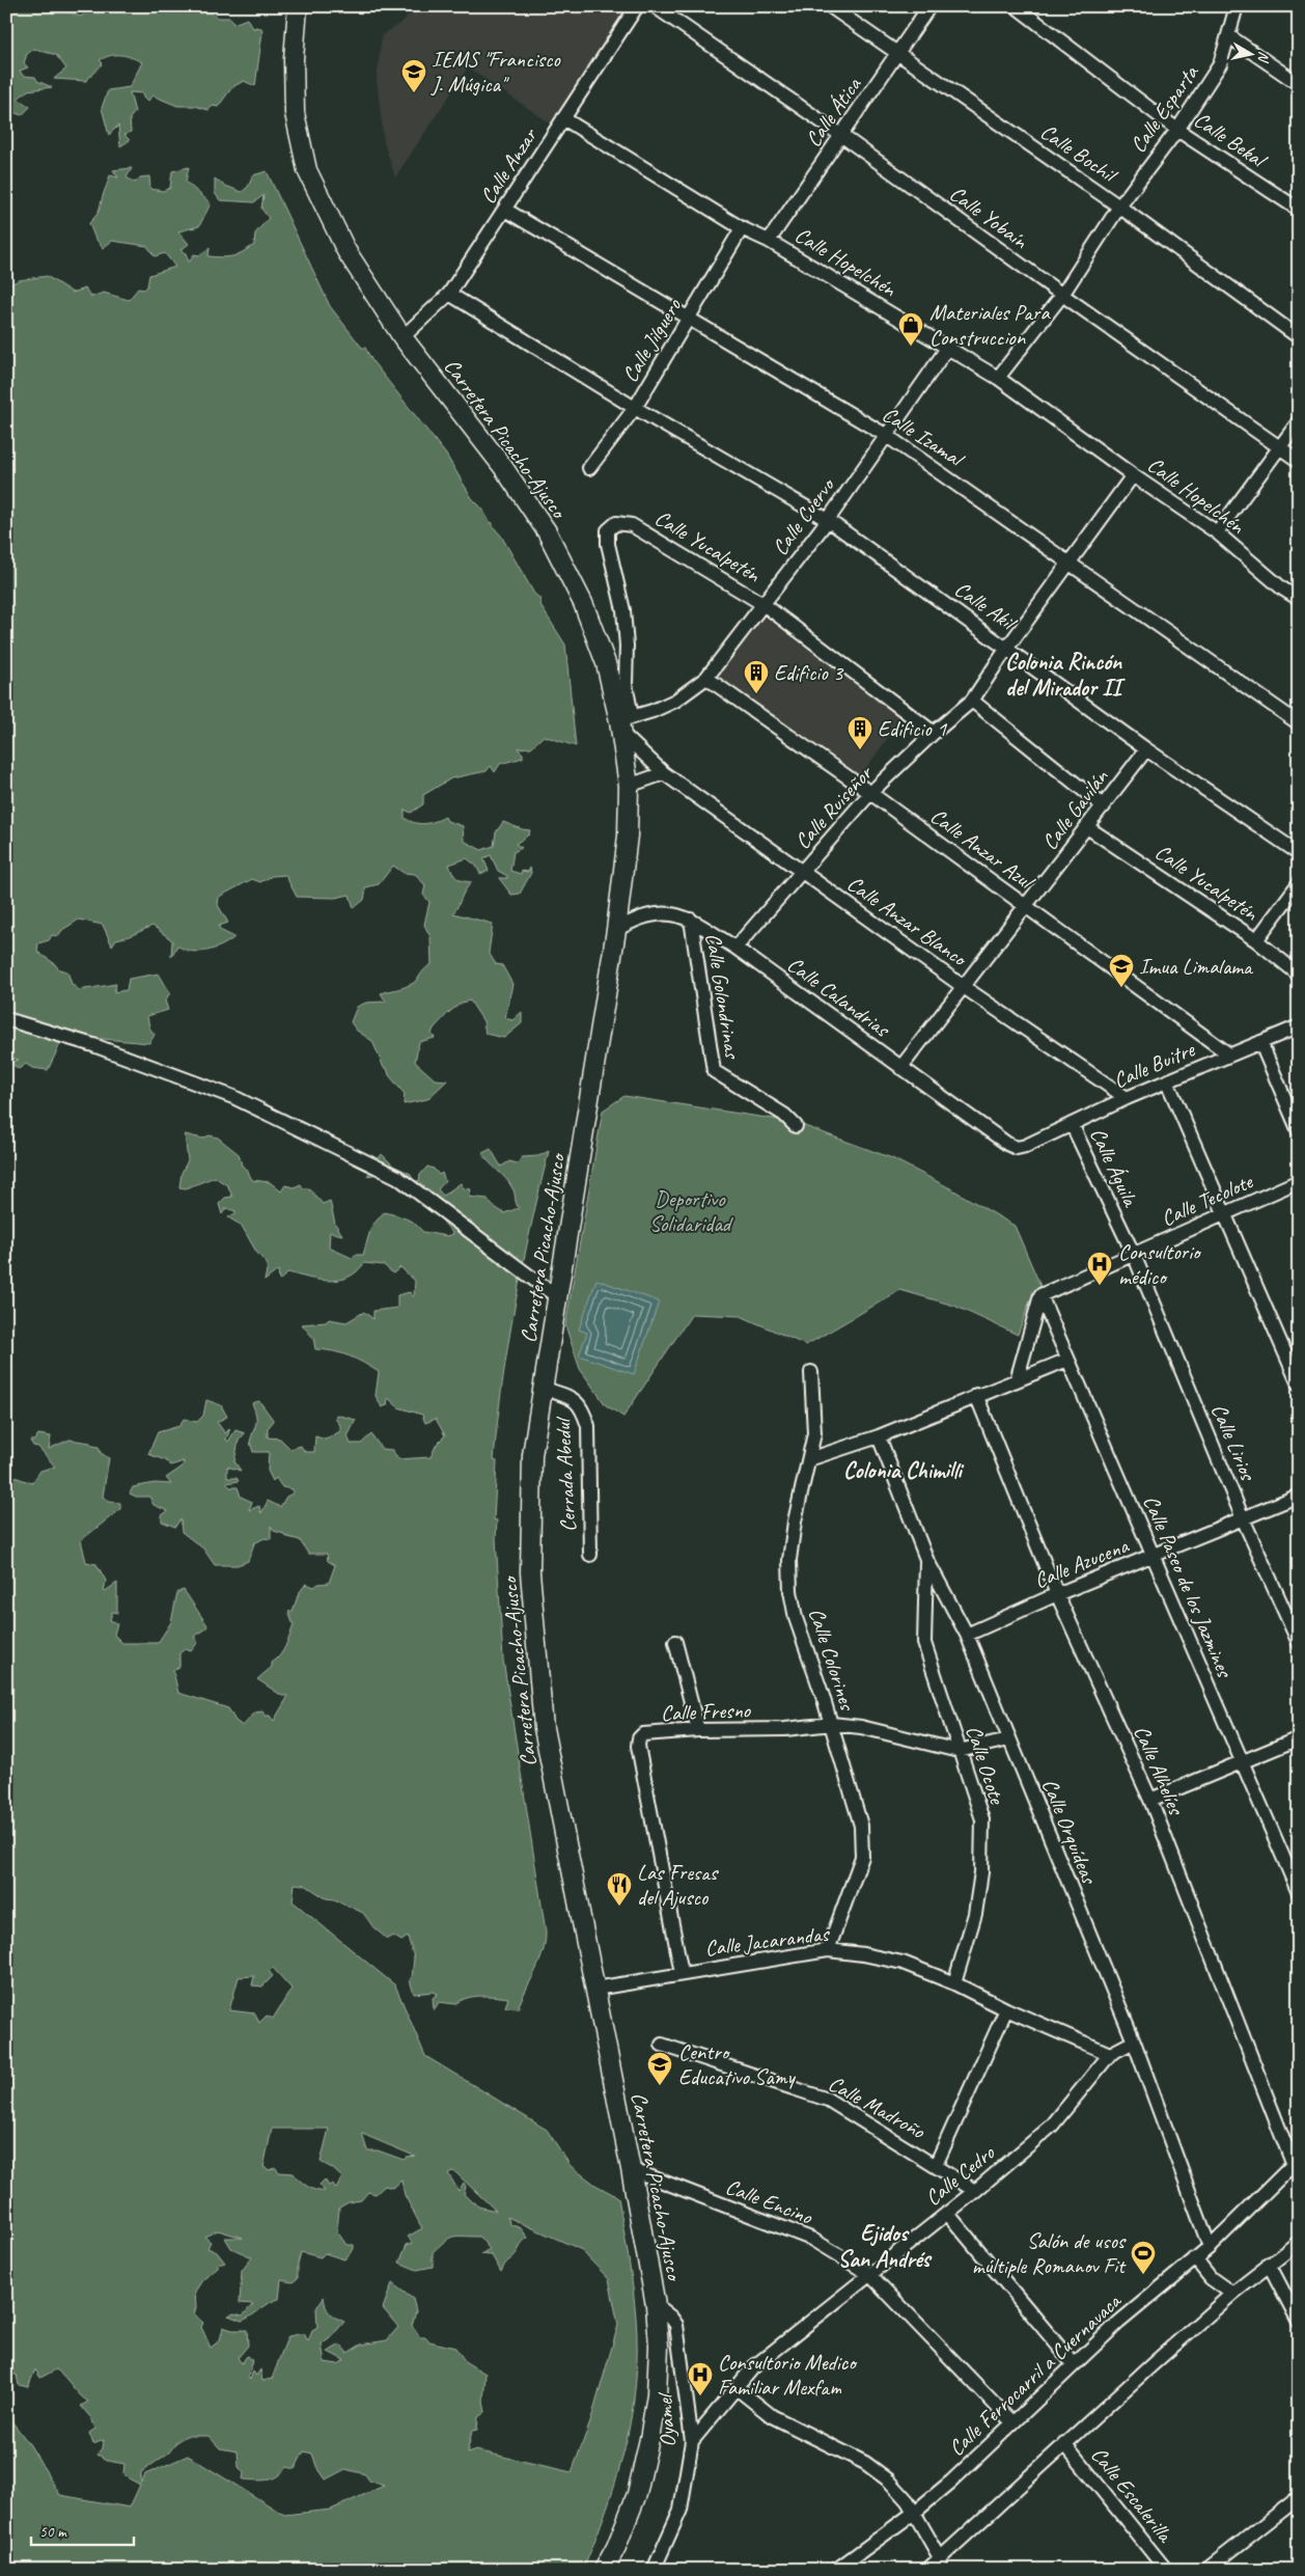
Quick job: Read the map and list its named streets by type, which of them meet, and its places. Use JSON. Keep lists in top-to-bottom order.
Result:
{
  "streets": {
    "main road": ["Carretera Picacho-Ajusco"],
    "street": [
      "Calle Esparta",
      "Calle Ática",
      "Calle Bekal",
      "Calle Bochil",
      "Calle Anzar",
      "Calle Yobaín",
      "Calle Hopelchén",
      "Calle Jilguero",
      "Calle Izamal",
      "Calle Cuervo",
      "Calle Yucalpetén",
      "Calle Akil",
      "Calle Ruiseñor",
      "Calle Gavilán",
      "Calle Anzar Azul",
      "Calle Anzar Blanco",
      "Calle Golondrinas",
      "Calle Calandrias",
      "Calle Buitre",
      "Calle Águila",
      "Calle Tecolote",
      "Calle Lirios",
      "Cerrada Abedul",
      "Calle Azucena",
      "Calle Paseo de los Jazmines",
      "Calle Colorines",
      "Calle Fresno",
      "Calle Ocote",
      "Calle Alhelíes",
      "Calle Orquídeas",
      "Calle Jacarandas",
      "Calle Madroño",
      "Calle Cedro",
      "Calle Encino",
      "Calle Ferrocarril a Cuernavaca",
      "Oyamel",
      "Calle Escalerilla"
    ]
  },
  "crossings": [
    ["Calle Esparta", "Calle Bekal"],
    ["Calle Esparta", "Calle Bochil"],
    ["Calle Esparta", "Calle Yobaín"],
    ["Calle Esparta", "Calle Hopelchén"],
    ["Calle Ática", "Calle Bochil"],
    ["Calle Ática", "Calle Yobaín"],
    ["Calle Ática", "Calle Hopelchén"],
    ["Calle Anzar", "Calle Hopelchén"],
    ["Calle Anzar", "Calle Izamal"],
    ["Calle Anzar", "Carretera Picacho-Ajusco"],
    ["Calle Anzar", "Calle Akil"],
    ["Calle Hopelchén", "Calle Jilguero"],
    ["Calle Hopelchén", "Calle Cuervo"],
    ["Calle Hopelchén", "Calle Ruiseñor"],
    ["Calle Jilguero", "Calle Izamal"],
    ["Calle Jilguero", "Calle Akil"],
    ["Calle Izamal", "Calle Cuervo"],
    ["Calle Izamal", "Calle Ruiseñor"],
    ["Carretera Picacho-Ajusco", "Calle Cuervo"],
    ["Carretera Picacho-Ajusco", "Calle Yucalpetén"],
    ["Carretera Picacho-Ajusco", "Calle Anzar Blanco"],
    ["Carretera Picacho-Ajusco", "Calle Calandrias"],
    ["Carretera Picacho-Ajusco", "Cerrada Abedul"],
    ["Carretera Picacho-Ajusco", "Calle Jacarandas"],
    ["Carretera Picacho-Ajusco", "Calle Encino"],
    ["Carretera Picacho-Ajusco", "Oyamel"],
    ["Calle Cuervo", "Calle Yucalpetén"],
    ["Calle Cuervo", "Calle Akil"],
    ["Calle Cuervo", "Calle Anzar Azul"],
    ["Calle Cuervo", "Calle Anzar Blanco"],
    ["Calle Yucalpetén", "Calle Ruiseñor"],
    ["Calle Yucalpetén", "Calle Gavilán"],
    ["Calle Yucalpetén", "Calle Anzar Blanco"],
    ["Calle Akil", "Calle Ruiseñor"],
    ["Calle Akil", "Calle Gavilán"],
    ["Calle Ruiseñor", "Calle Anzar Azul"],
    ["Calle Ruiseñor", "Calle Anzar Blanco"],
    ["Calle Ruiseñor", "Calle Calandrias"],
    ["Calle Gavilán", "Calle Anzar Azul"],
    ["Calle Gavilán", "Calle Anzar Blanco"],
    ["Calle Gavilán", "Calle Calandrias"],
    ["Calle Anzar Azul", "Calle Buitre"],
    ["Calle Anzar Blanco", "Calle Buitre"],
    ["Calle Golondrinas", "Calle Calandrias"],
    ["Calle Calandrias", "Calle Buitre"],
    ["Calle Buitre", "Calle Águila"],
    ["Calle Águila", "Calle Tecolote"],
    ["Calle Águila", "Calle Lirios"],
    ["Calle Tecolote", "Calle Lirios"],
    ["Calle Tecolote", "Calle Paseo de los Jazmines"],
    ["Calle Lirios", "Calle Azucena"],
    ["Calle Azucena", "Calle Paseo de los Jazmines"],
    ["Calle Azucena", "Calle Alhelíes"],
    ["Calle Azucena", "Calle Orquídeas"],
    ["Calle Colorines", "Calle Fresno"],
    ["Calle Colorines", "Calle Jacarandas"],
    ["Calle Fresno", "Calle Ocote"],
    ["Calle Fresno", "Calle Orquídeas"],
    ["Calle Fresno", "Calle Jacarandas"],
    ["Calle Ocote", "Calle Orquídeas"],
    ["Calle Ocote", "Calle Jacarandas"],
    ["Calle Alhelíes", "Calle Ferrocarril a Cuernavaca"],
    ["Calle Orquídeas", "Calle Cedro"],
    ["Calle Orquídeas", "Calle Ferrocarril a Cuernavaca"],
    ["Calle Jacarandas", "Calle Cedro"],
    ["Calle Madroño", "Calle Cedro"],
    ["Calle Cedro", "Calle Encino"],
    ["Calle Cedro", "Oyamel"],
    ["Calle Encino", "Calle Ferrocarril a Cuernavaca"]
  ],
  "districts": ["Colonia Rincón del Mirador II", "Colonia Chimilli", "Ejidos San Andrés"],
  "parks": ["Deportivo Solidaridad"],
  "places": {
    "school or university": ["IEMS \"Francisco J. Múgica\"", "Imua Limalama", "Centro Educativo Samy"],
    "shop": ["Materiales Para Construccion"],
    "building": ["Edificio 3", "Edificio 1"],
    "hospital": ["Consultorio médico", "Consultorio Medico Familiar Mexfam"],
    "restaurant": ["Las Fresas del Ajusco"],
    "sports": ["Salón de usos múltiple Romanov Fit"]
  },
  "scale_bar": "50 m",
  "north": "right"
}
